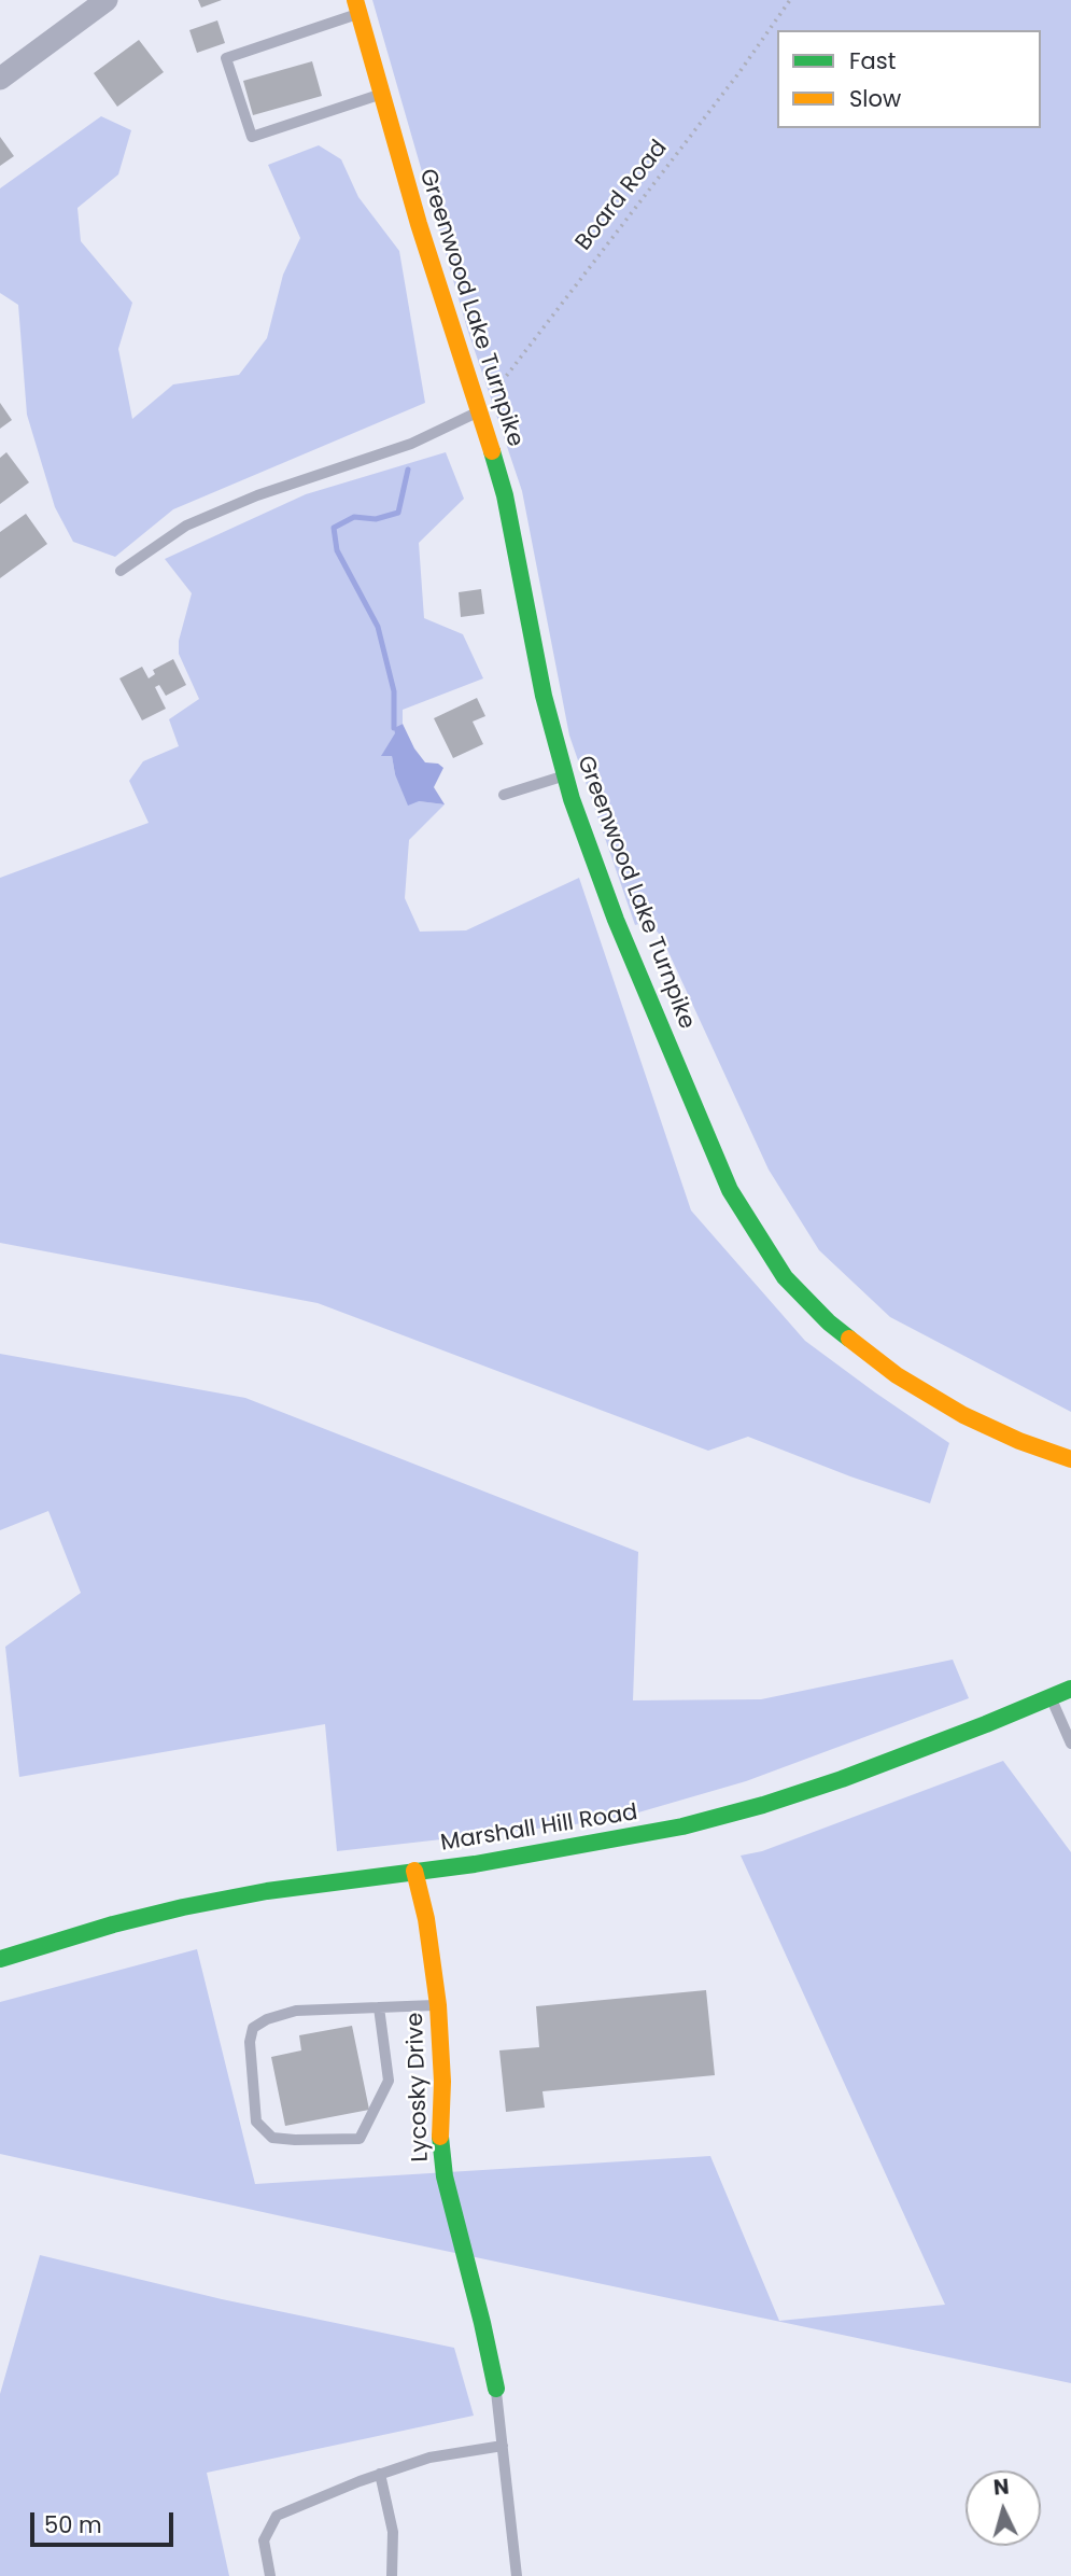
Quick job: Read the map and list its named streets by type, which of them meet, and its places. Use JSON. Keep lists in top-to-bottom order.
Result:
{
  "streets": {
    "main road": ["Greenwood Lake Turnpike", "Marshall Hill Road", "Lycosky Drive"],
    "path": ["Board Road"]
  },
  "crossings": [
    ["Board Road", "Greenwood Lake Turnpike"],
    ["Marshall Hill Road", "Lycosky Drive"]
  ],
  "legend": ["Fast", "Slow"],
  "scale_bar": "50 m",
  "north": "top"
}
